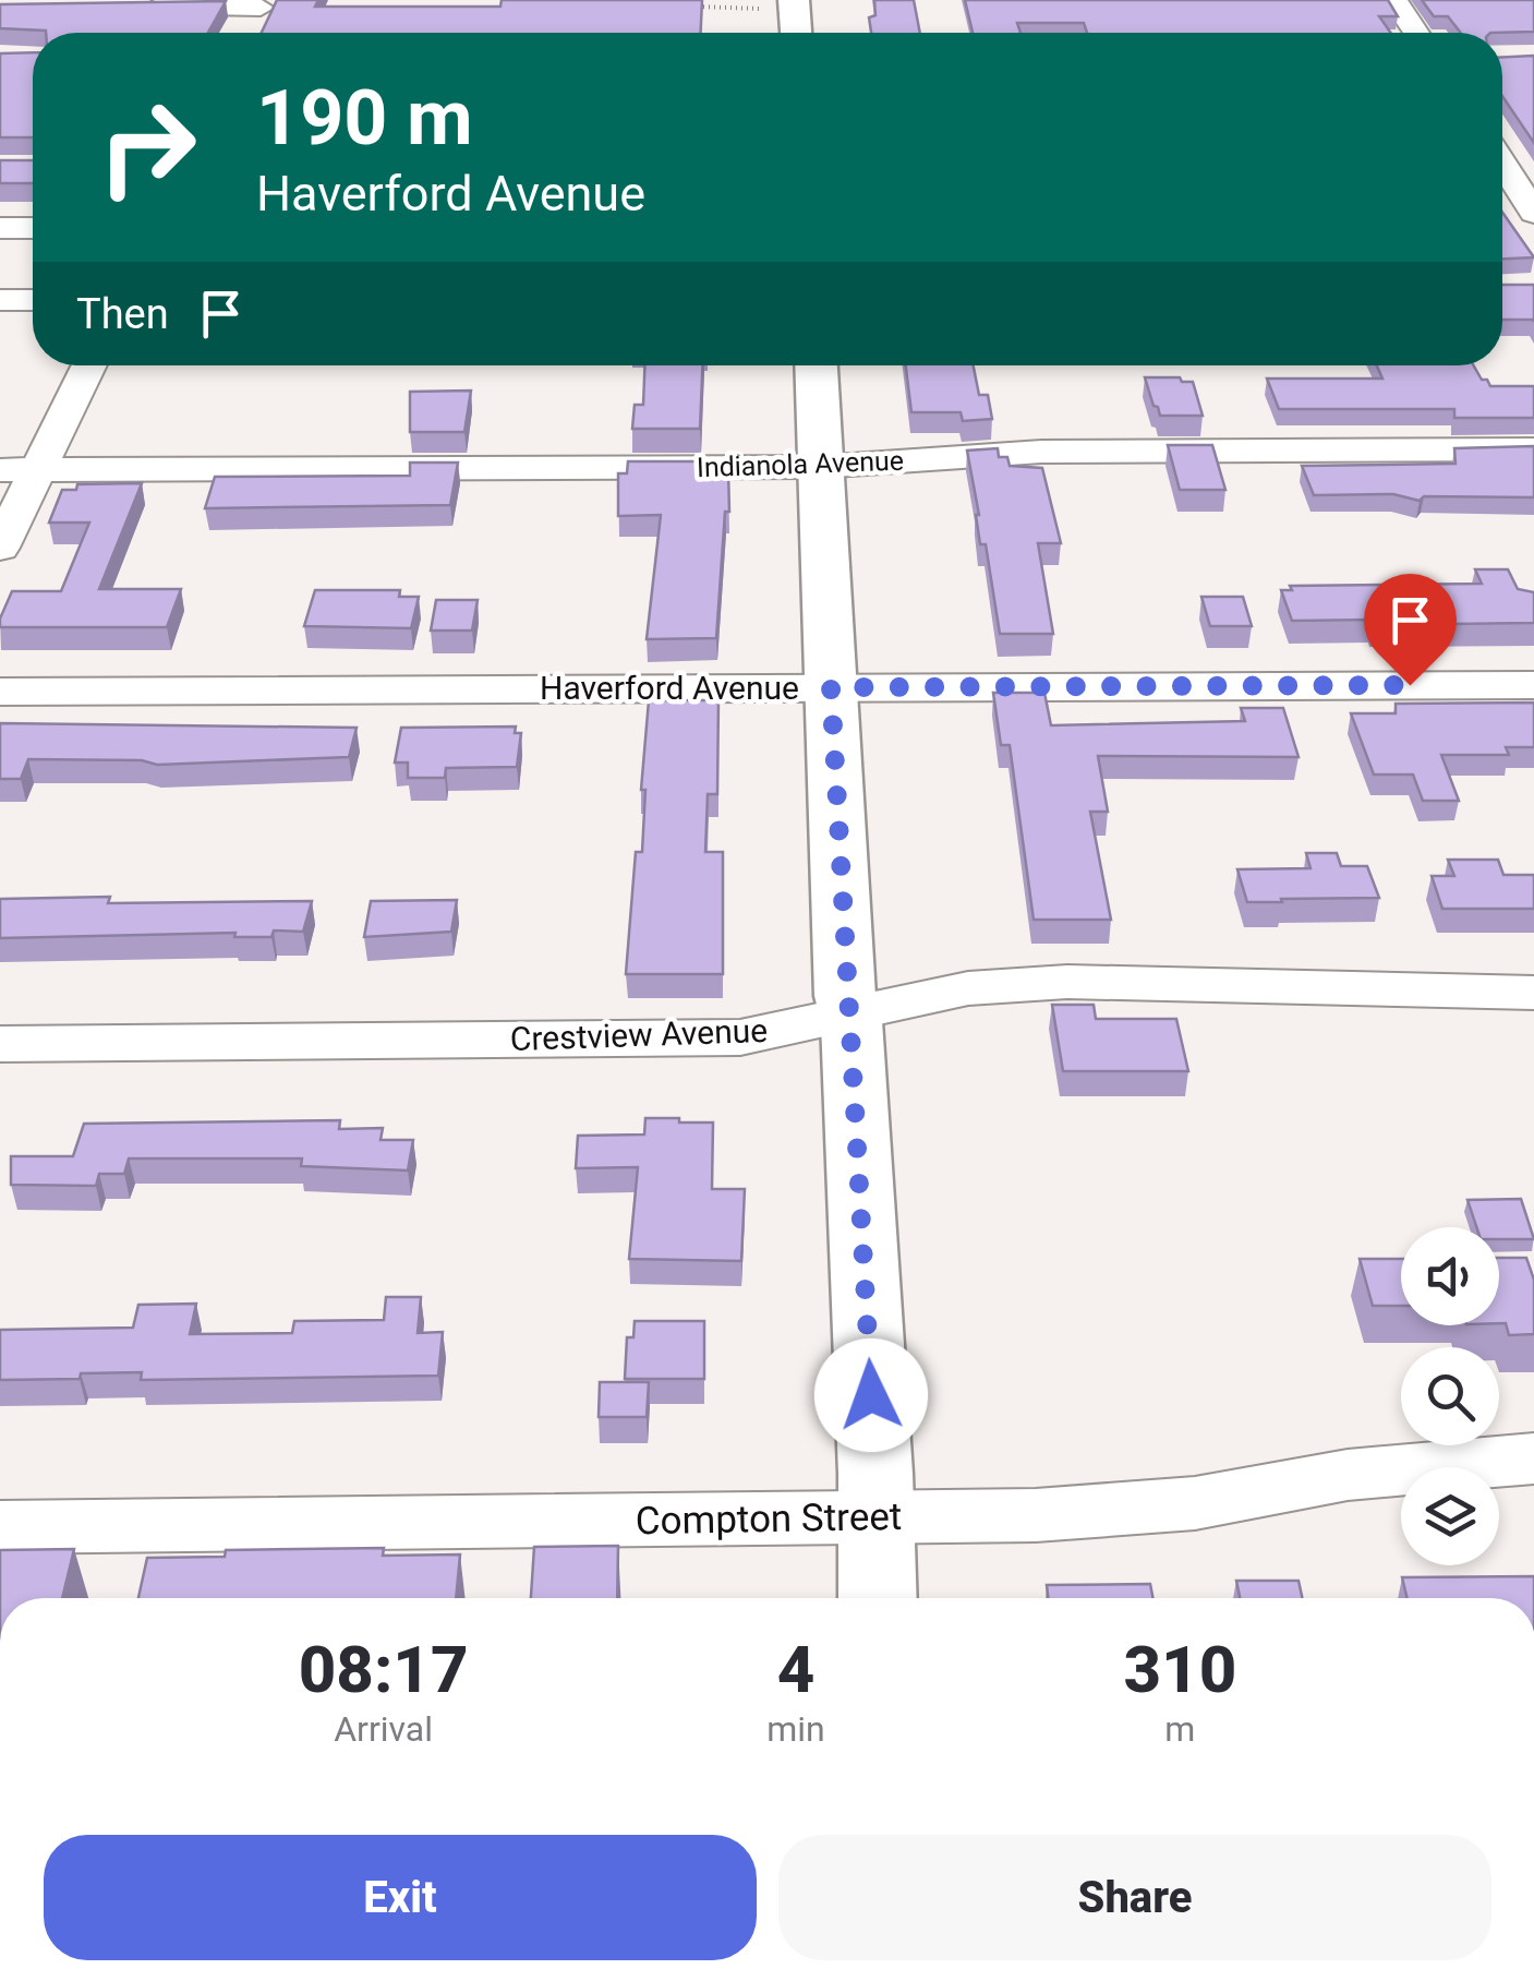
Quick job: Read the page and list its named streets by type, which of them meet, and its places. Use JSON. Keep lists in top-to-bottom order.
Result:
{
  "streets": {
    "street": [
      "Indianola Avenue",
      "Haverford Avenue",
      "Crestview Avenue",
      "Compton Street"
    ]
  },
  "page": {
    "turn": ["190 m", "Haverford Avenue"],
    "then": "Then",
    "eta": [
      "08:17",
      "Arrival",
      "4",
      "min",
      "310",
      "m"
    ],
    "buttons": ["Exit", "Share"]
  }
}
